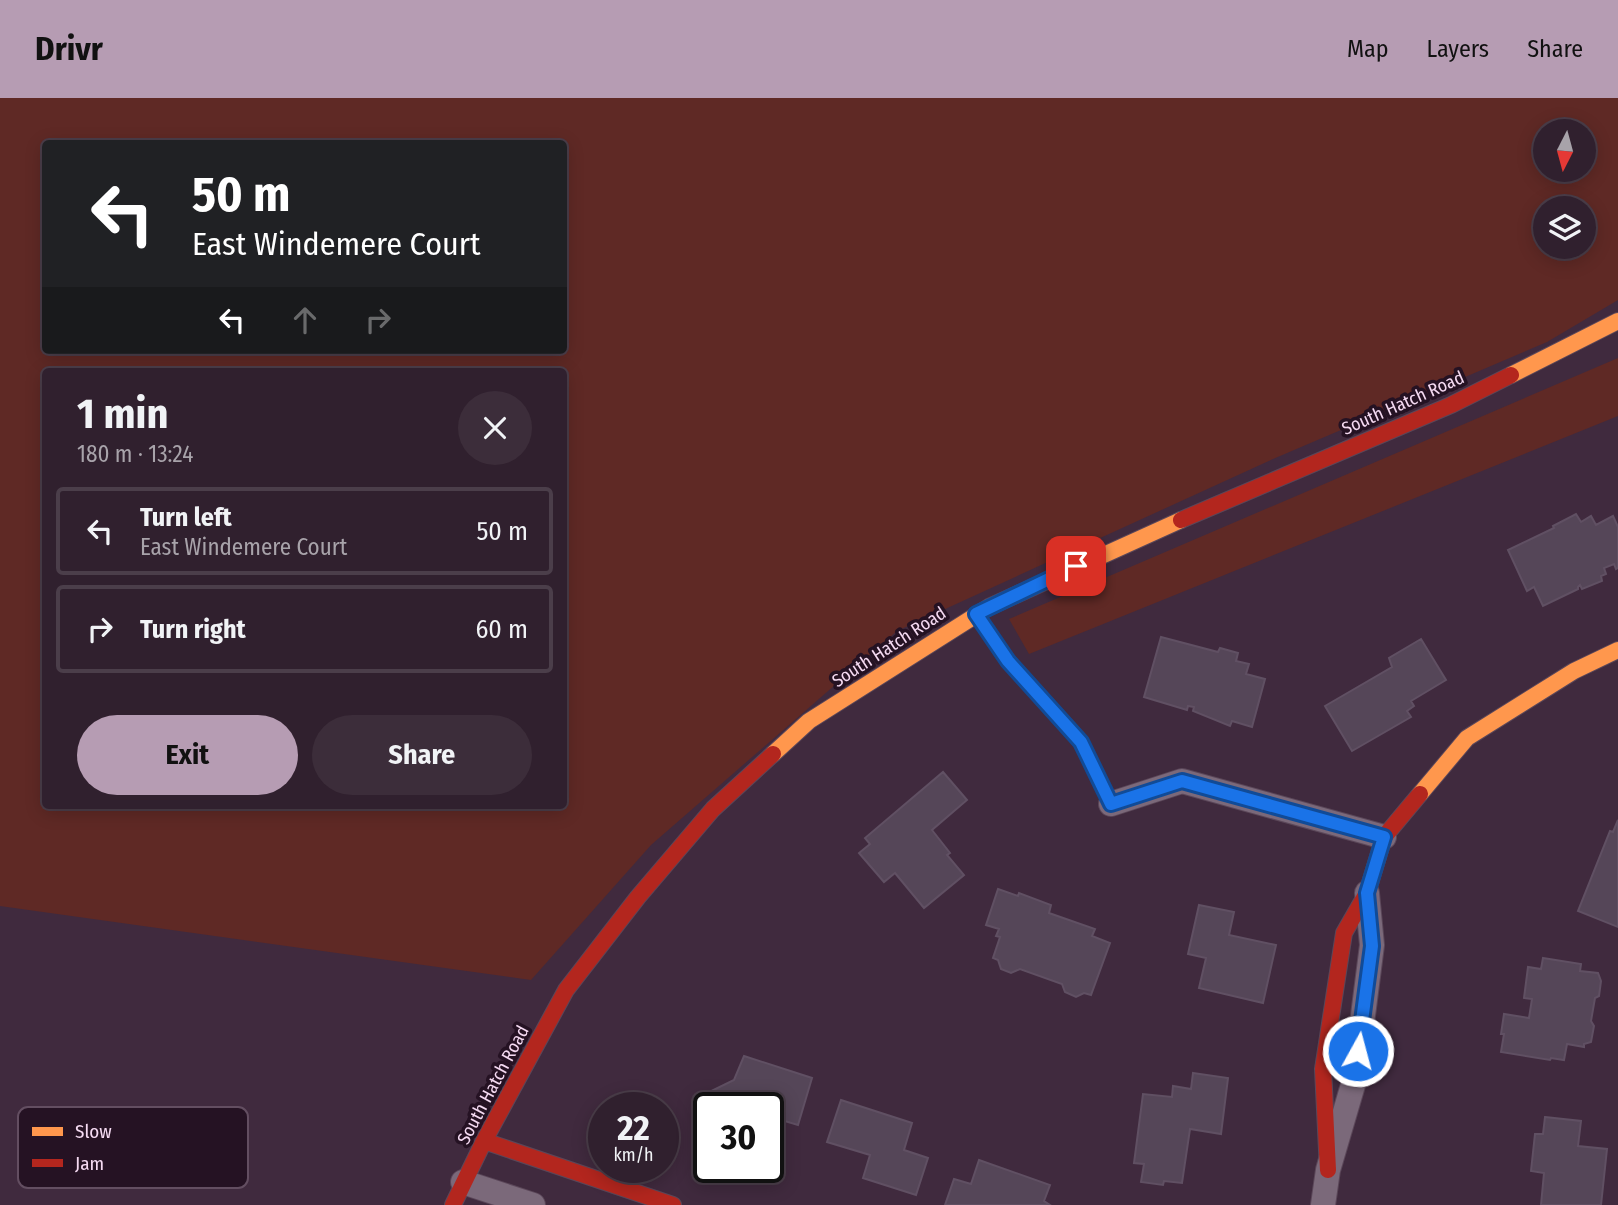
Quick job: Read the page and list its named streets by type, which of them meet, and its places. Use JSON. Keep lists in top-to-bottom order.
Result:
{
  "streets": {
    "main road": ["South Hatch Road"]
  },
  "legend": ["Slow", "Jam"],
  "north": "bottom",
  "page": {
    "header": "Drivr",
    "nav": ["Map", "Layers", "Share"],
    "turn": ["50 m", "East Windemere Court"],
    "heading": ["1 min", "180 m · 13:24"],
    "list": [
      {
        "name": "Turn left",
        "note": "East Windemere Court",
        "value": "50 m"
      },
      {
        "name": "Turn right",
        "value": "60 m"
      }
    ],
    "buttons": ["Exit", "Share"],
    "speed": "22 km/h",
    "limit": "30"
  }
}
